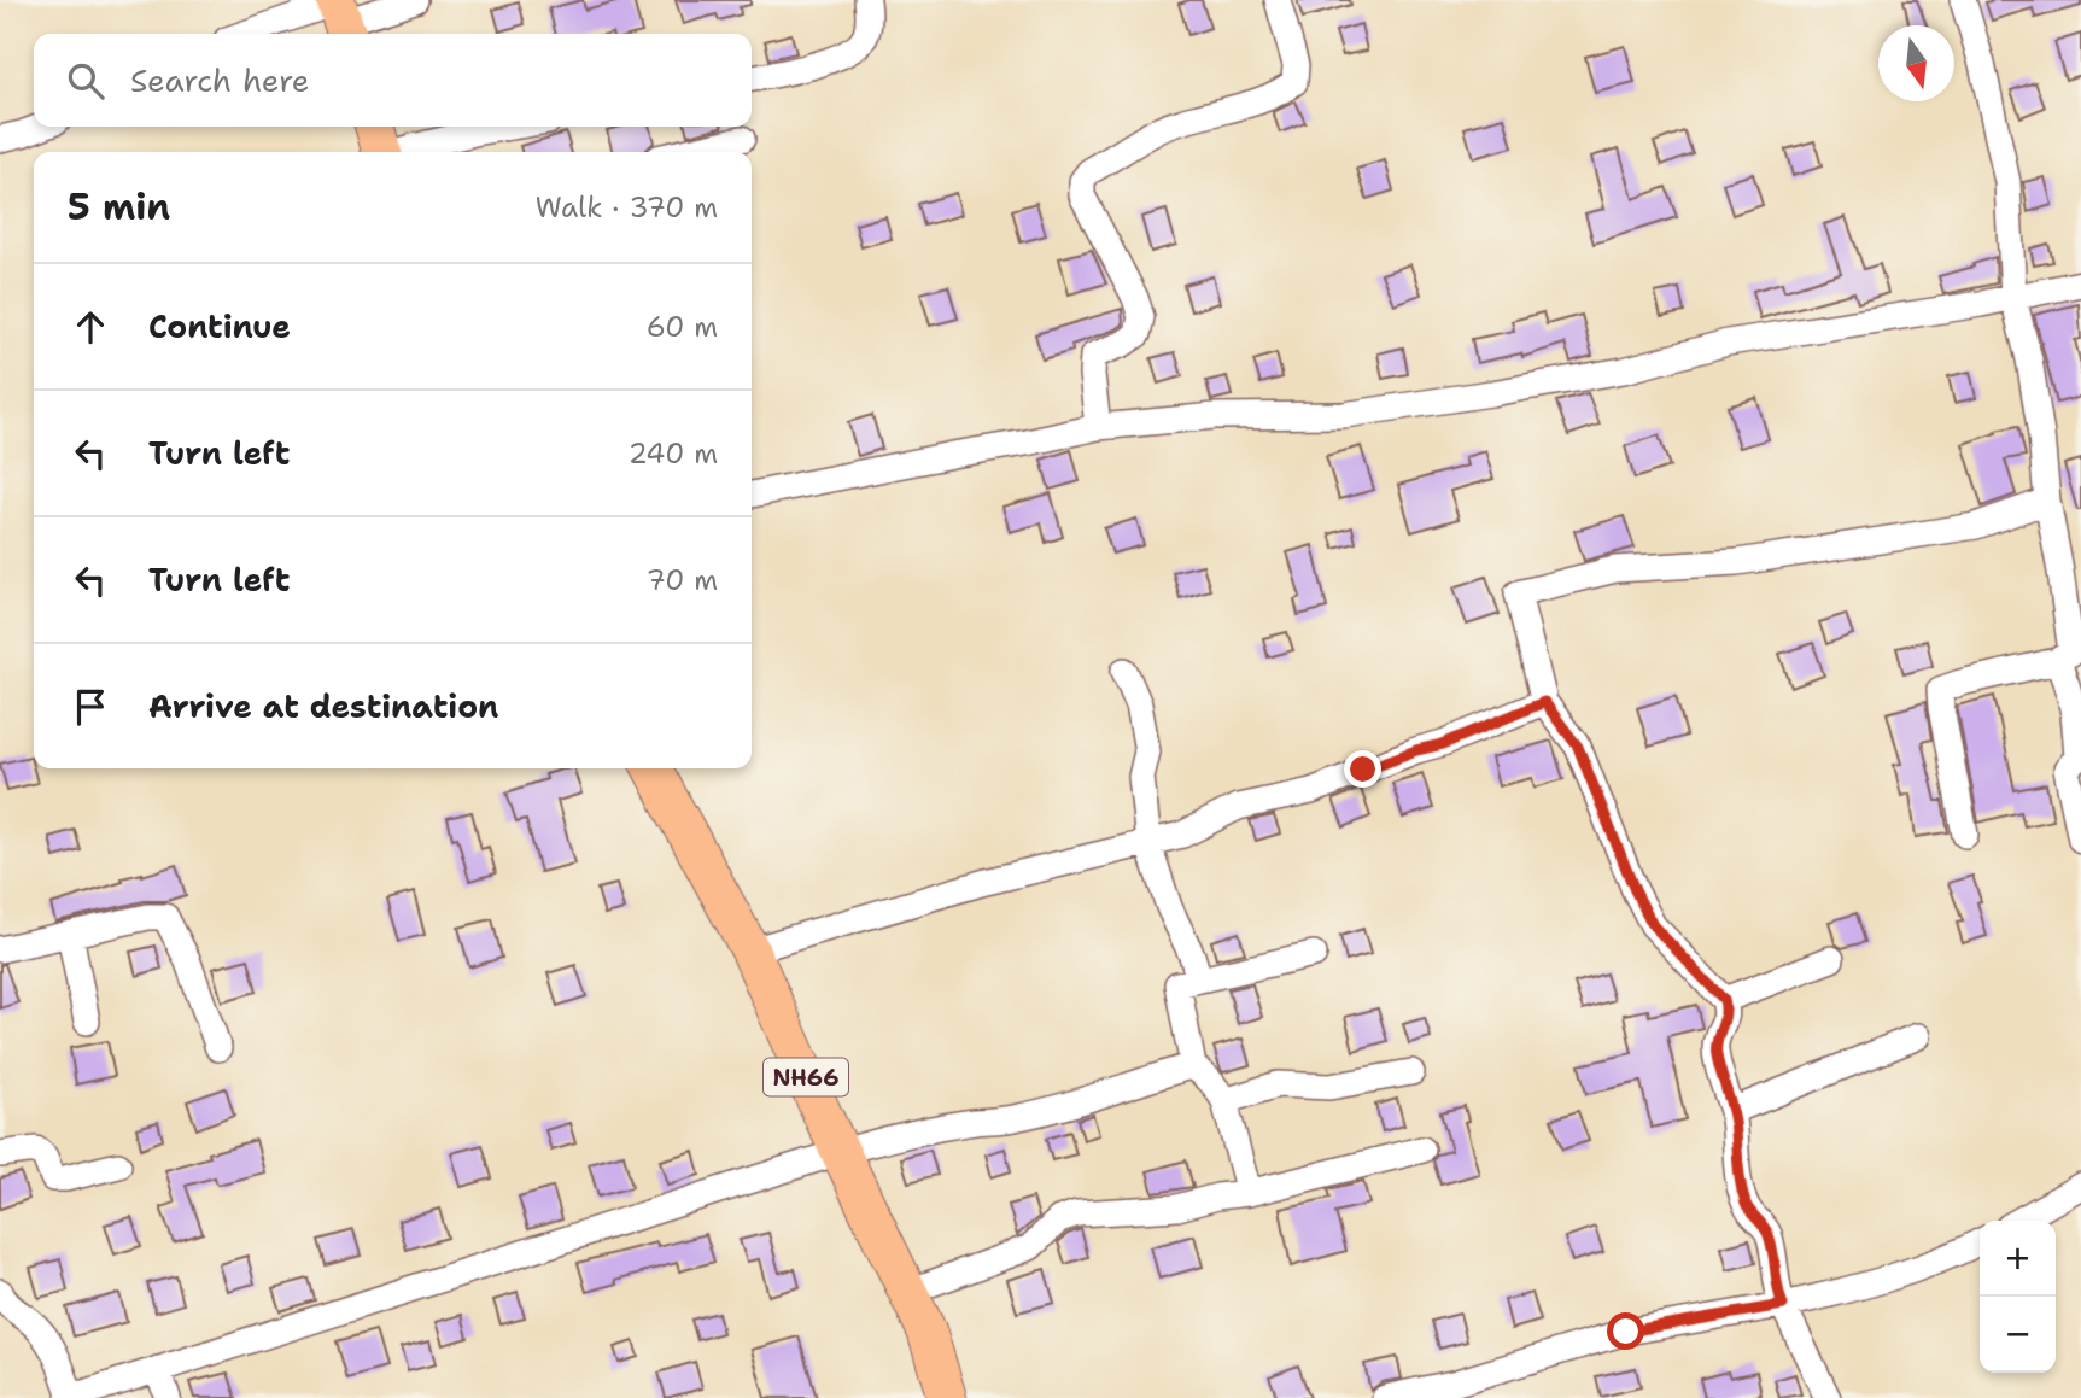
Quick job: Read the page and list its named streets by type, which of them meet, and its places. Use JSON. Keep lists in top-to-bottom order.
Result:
{
  "streets": {
    "highway": ["NH66"]
  },
  "north": "bottom",
  "page": {
    "search": "Search here",
    "heading": ["5 min", "Walk · 370 m"],
    "list": [
      ["Continue", "60 m"],
      ["Turn left", "240 m"],
      ["Turn left", "70 m"],
      "Arrive at destination"
    ],
    "map_buttons": ["+", "−"]
  }
}
